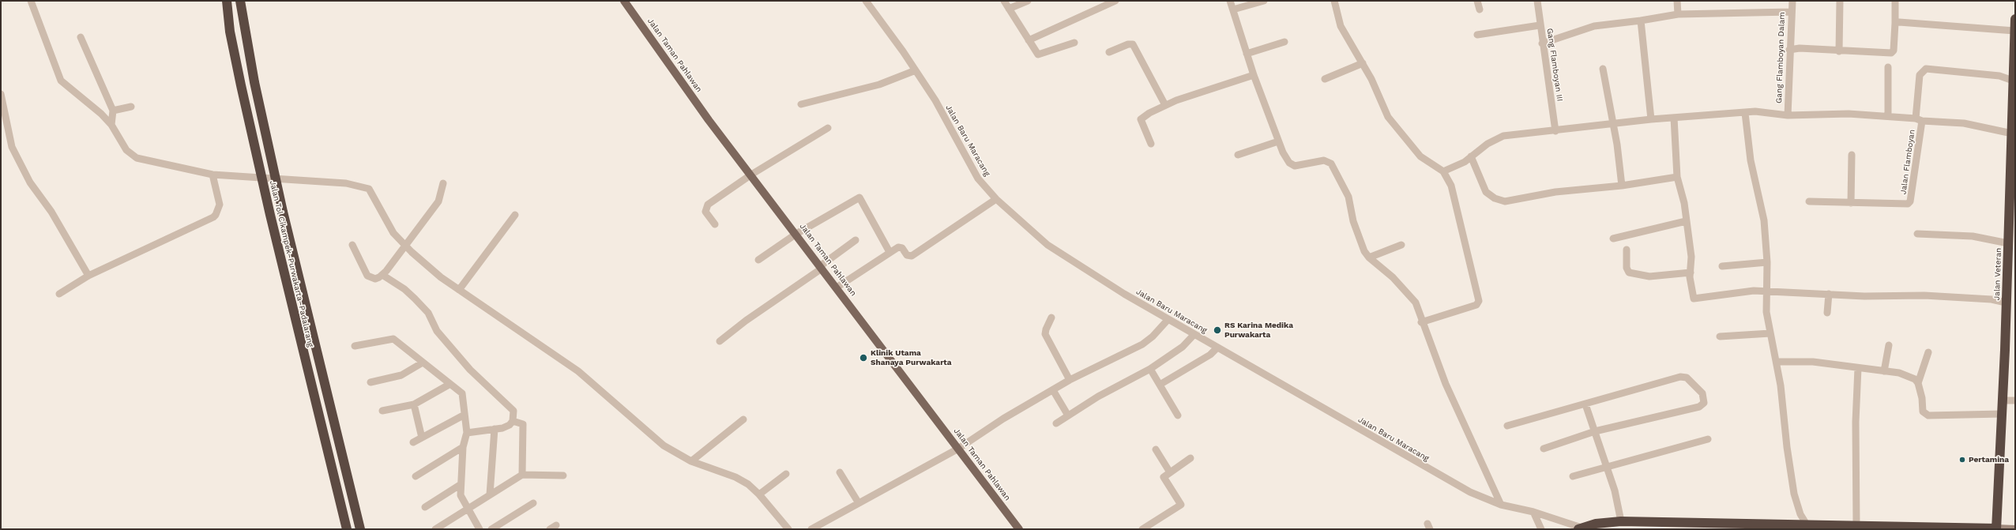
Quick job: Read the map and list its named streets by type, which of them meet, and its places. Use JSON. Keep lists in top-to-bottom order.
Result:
{
  "streets": {
    "highway": ["Jalan Tol Cikampek–Purwakarta–Padalarang", "Jalan Veteran"],
    "main road": ["Jalan Taman Pahlawan"],
    "street": [
      "Gang Flamboyan Dalam",
      "Gang Flamboyan III",
      "Jalan Baru Maracang",
      "Jalan Flamboyan"
    ]
  },
  "places": ["RS Karina Medika Purwakarta", "Klinik Utama Shanaya Purwakarta", "Pertamina"]
}
